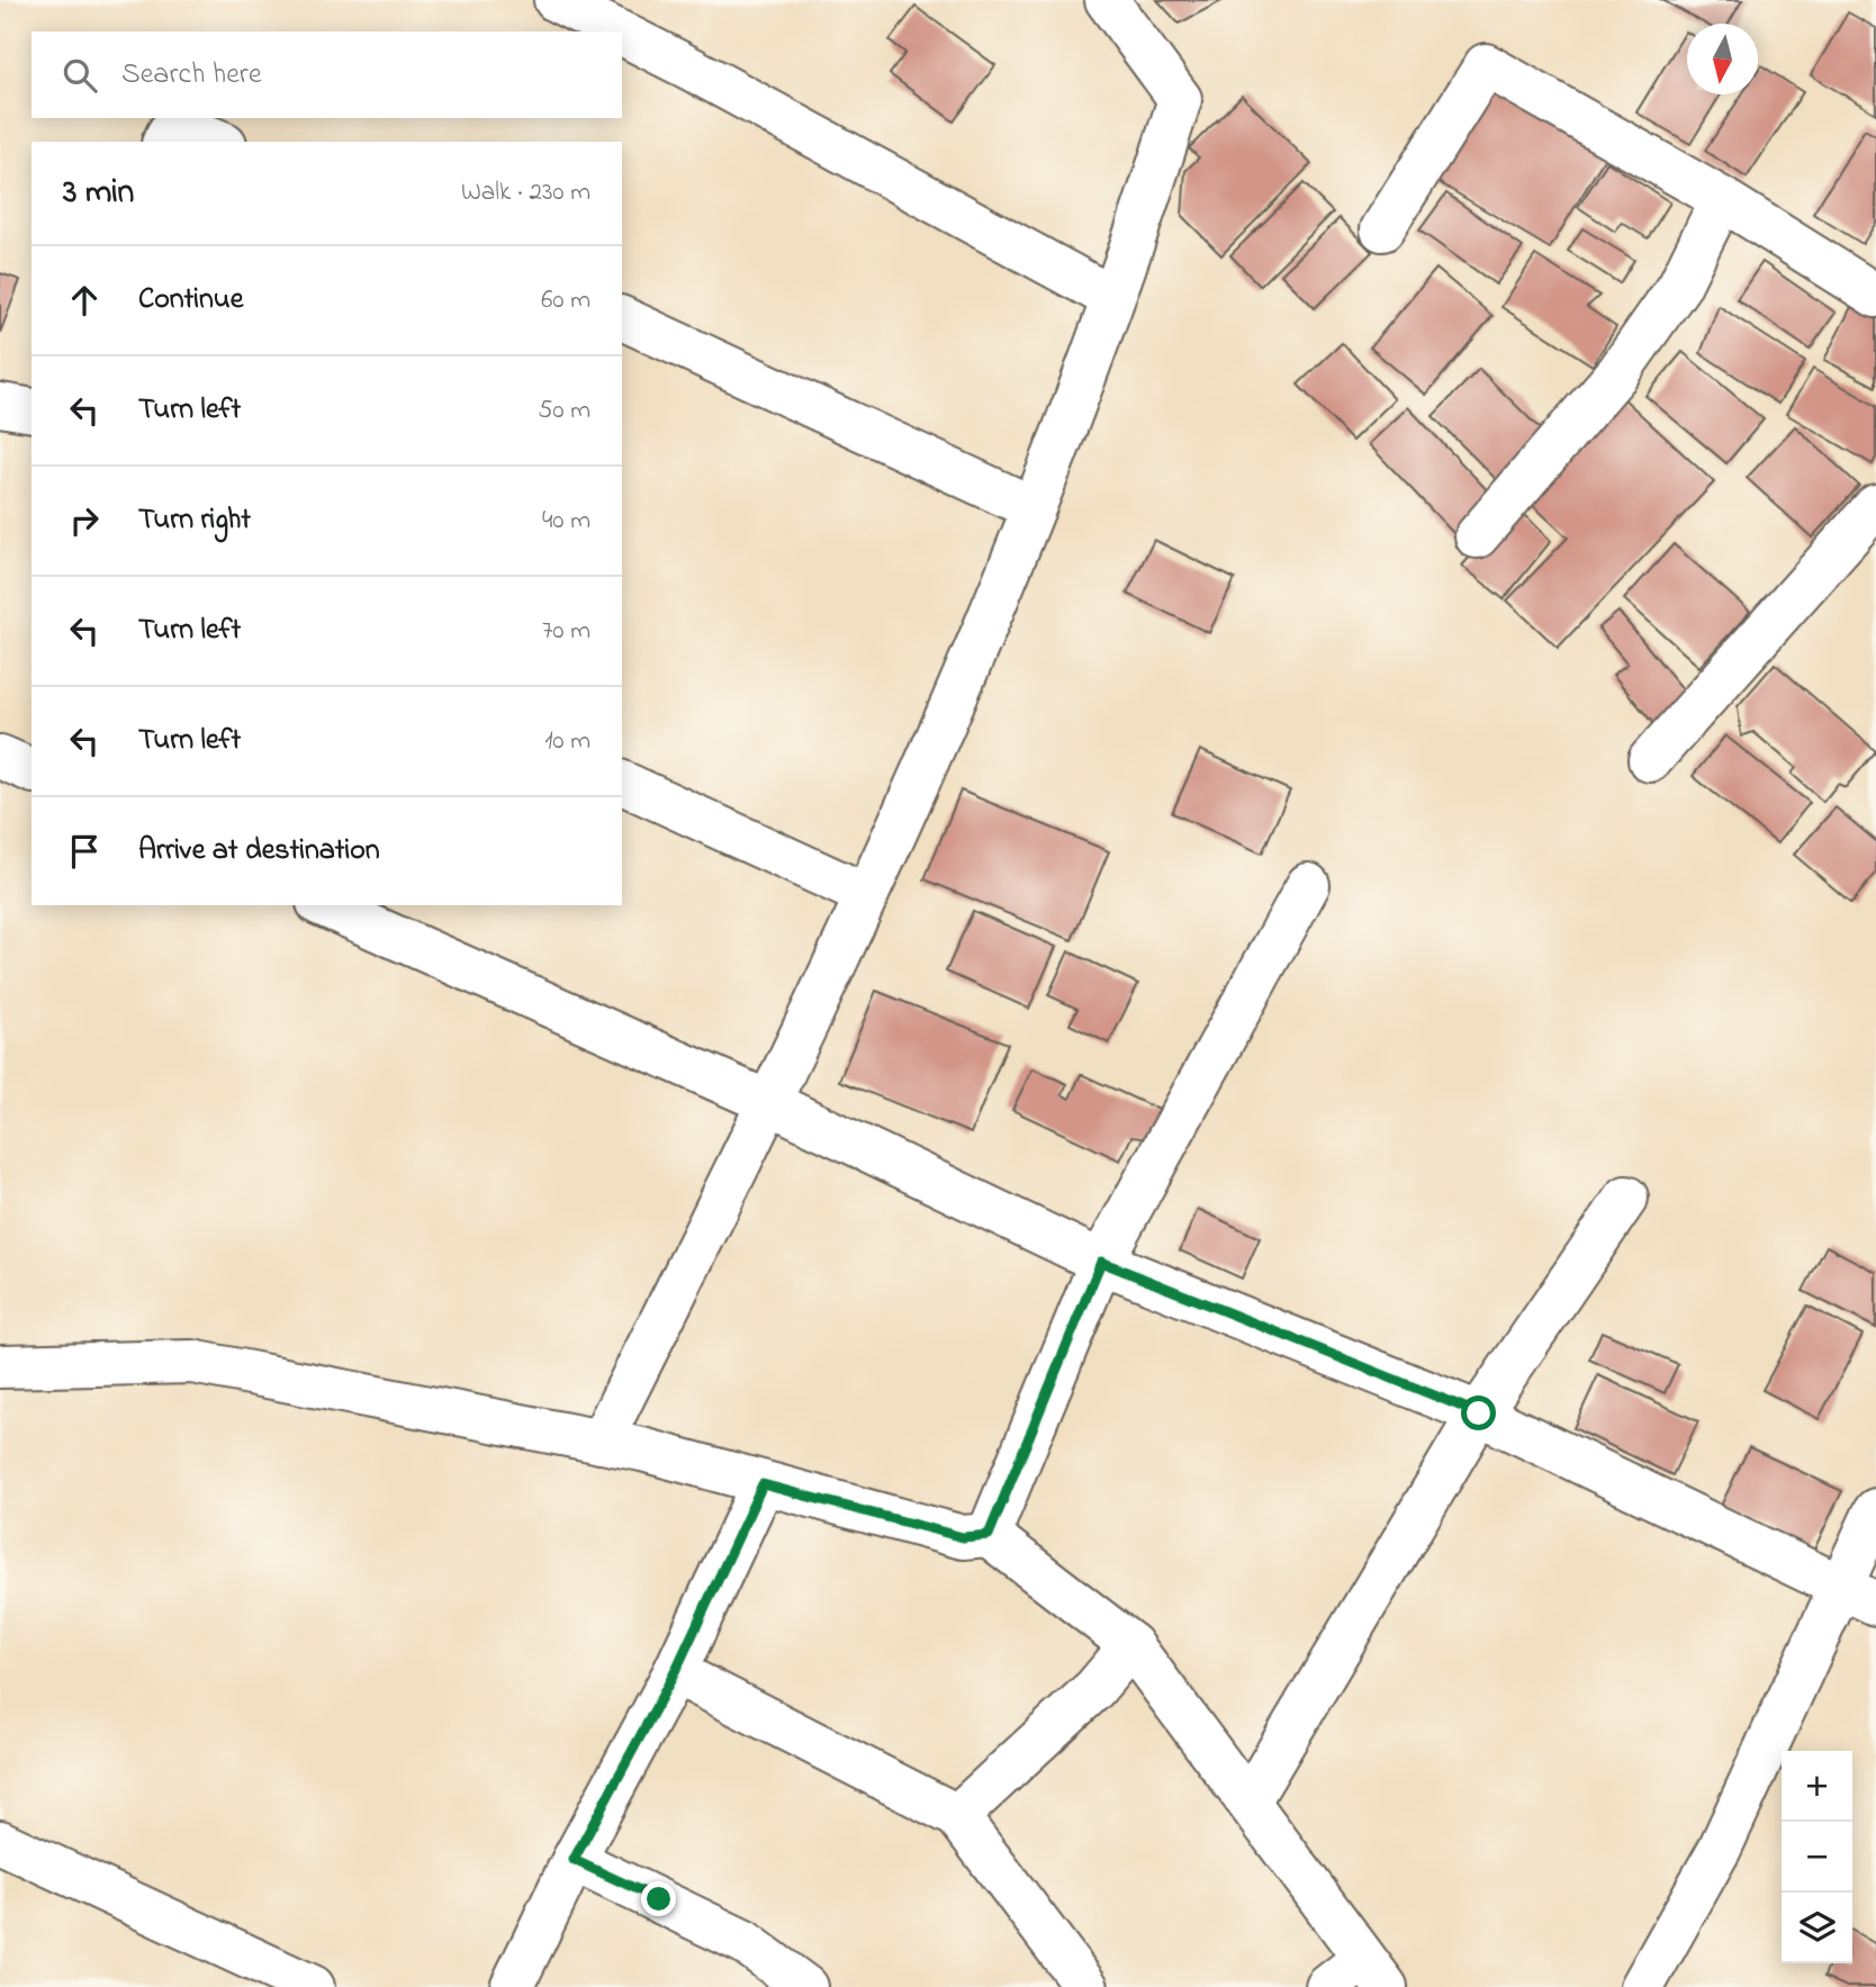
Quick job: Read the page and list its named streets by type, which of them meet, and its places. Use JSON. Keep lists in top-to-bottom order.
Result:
{
  "north": "bottom",
  "page": {
    "search": "Search here",
    "heading": ["3 min", "Walk · 230 m"],
    "list": [
      ["Continue", "60 m"],
      ["Turn left", "50 m"],
      ["Turn right", "40 m"],
      ["Turn left", "70 m"],
      ["Turn left", "10 m"],
      "Arrive at destination"
    ],
    "map_buttons": ["+", "−"]
  }
}
